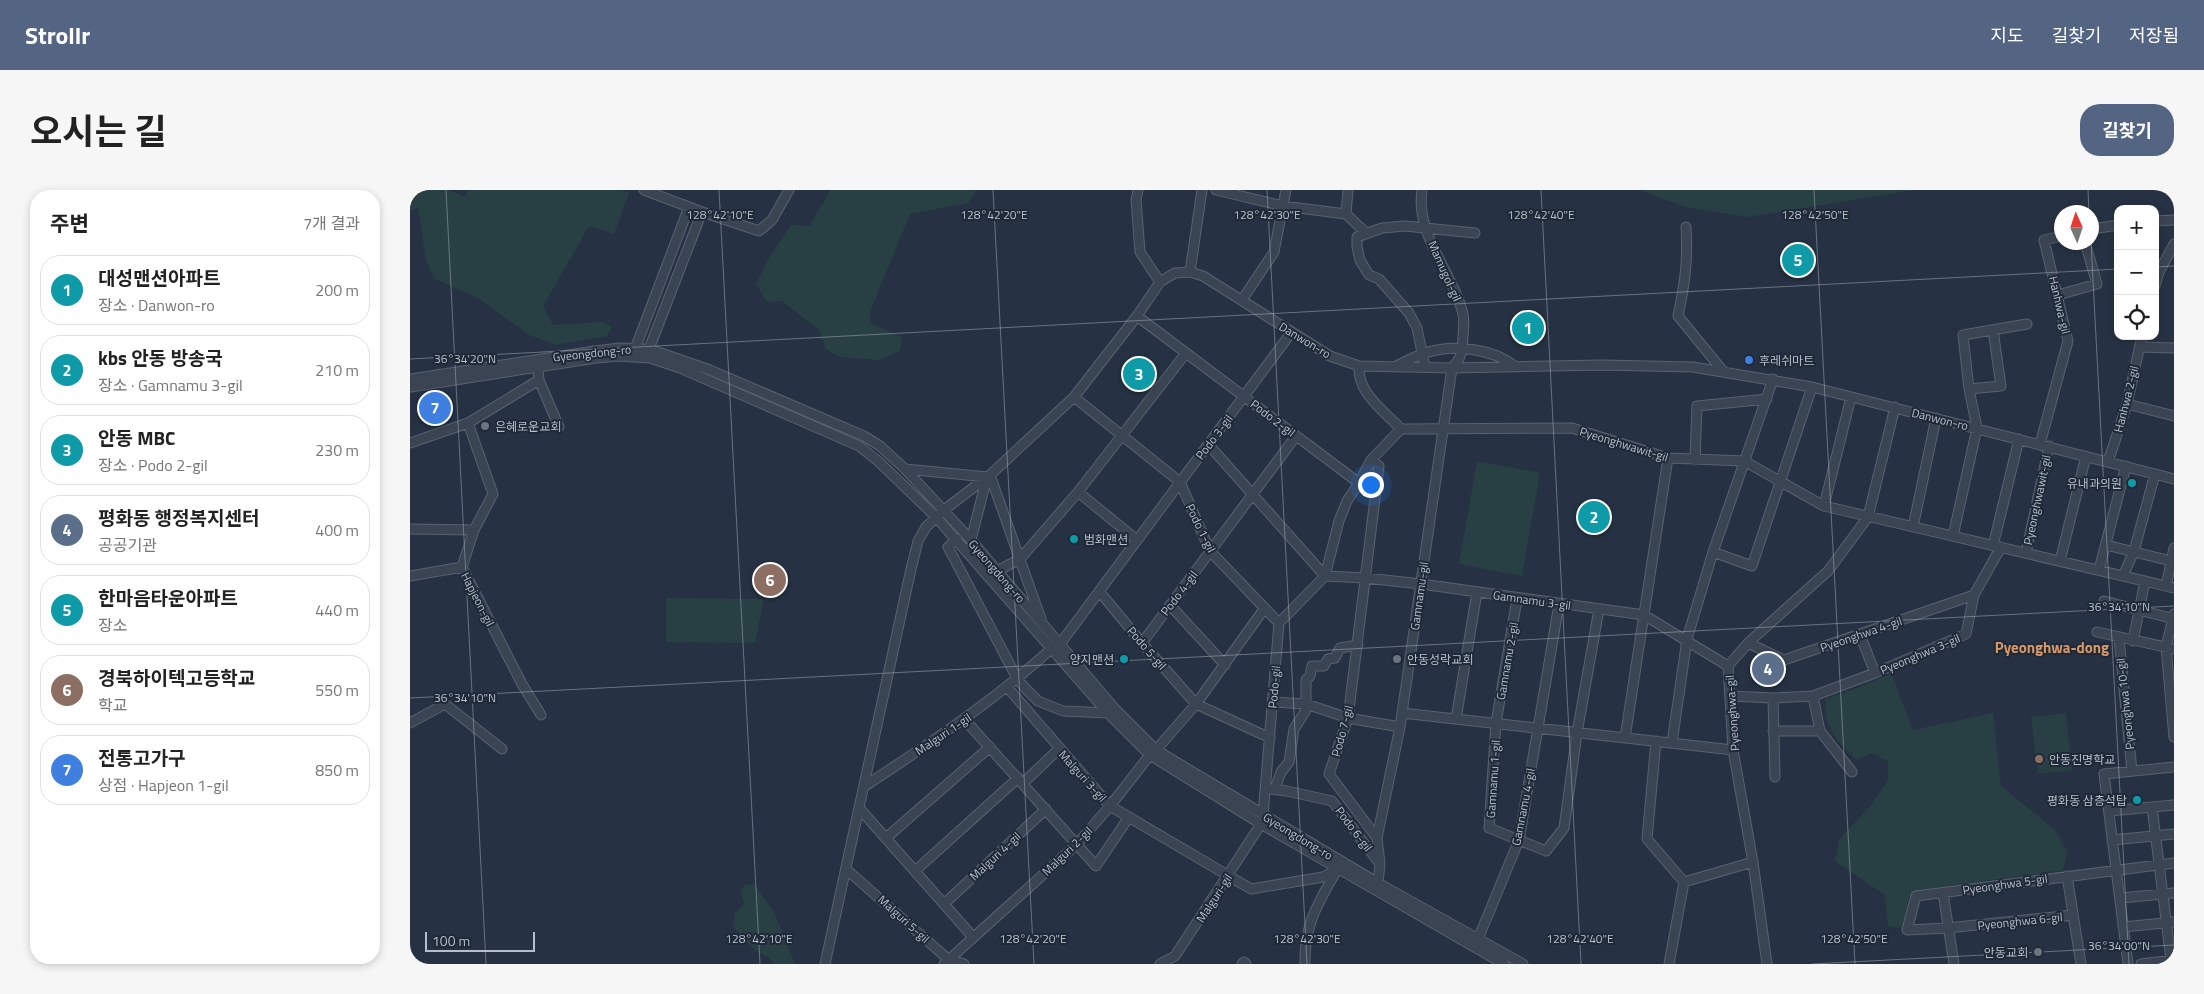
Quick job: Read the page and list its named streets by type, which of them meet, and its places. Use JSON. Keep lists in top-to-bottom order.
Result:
{
  "streets": {
    "street": [
      "Mamugol-gil",
      "Hanhwa-gil",
      "Danwon-ro",
      "Gyeongdong-ro",
      "Hanhwa 2-gil",
      "Podo 2-gil",
      "Podo 3-gil",
      "Pyeonghwawit-gil",
      "Podo 1-gil",
      "Podo 4-gil",
      "Gamnamu-gil",
      "Hapjeon-gil",
      "Gamnamu 3-gil",
      "Pyeonghwa 4-gil",
      "Podo 5-gil",
      "Pyeonghwa 3-gil",
      "Gamnamu 2-gil",
      "Podo-gil",
      "Pyeonghwa 10-gil",
      "Pyeonghwa-gil",
      "Podo 7-gil",
      "Malguri 1-gil",
      "Malguri 3-gil",
      "Gamnamu 1-gil",
      "Gamnamu 4-gil",
      "Podo 6-gil",
      "Malguri 2-gil",
      "Malguri 4-gil",
      "Pyeonghwa 5-gil",
      "Malguri-gil",
      "Malguri 5-gil",
      "Pyeonghwa 6-gil"
    ]
  },
  "crossings": [
    ["Mamugol-gil", "Danwon-ro"],
    ["Mamugol-gil", "Gamnamu-gil"],
    ["Hanhwa-gil", "Danwon-ro"],
    ["Hanhwa-gil", "Pyeonghwawit-gil"],
    ["Danwon-ro", "Hanhwa 2-gil"],
    ["Danwon-ro", "Podo 3-gil"],
    ["Danwon-ro", "Pyeonghwawit-gil"],
    ["Danwon-ro", "Gamnamu-gil"],
    ["Gyeongdong-ro", "Podo 3-gil"],
    ["Gyeongdong-ro", "Gamnamu-gil"],
    ["Gyeongdong-ro", "Podo-gil"],
    ["Gyeongdong-ro", "Malguri 1-gil"],
    ["Gyeongdong-ro", "Malguri 3-gil"],
    ["Gyeongdong-ro", "Gamnamu 4-gil"],
    ["Gyeongdong-ro", "Malguri 2-gil"],
    ["Gyeongdong-ro", "Malguri-gil"],
    ["Podo 2-gil", "Podo 3-gil"],
    ["Podo 2-gil", "Podo 4-gil"],
    ["Podo 3-gil", "Podo 1-gil"],
    ["Podo 3-gil", "Podo 5-gil"],
    ["Pyeonghwawit-gil", "Gamnamu-gil"],
    ["Pyeonghwawit-gil", "Pyeonghwa 3-gil"],
    ["Pyeonghwawit-gil", "Pyeonghwa-gil"],
    ["Podo 1-gil", "Podo 4-gil"],
    ["Podo 1-gil", "Podo-gil"],
    ["Podo 4-gil", "Podo 5-gil"],
    ["Gamnamu-gil", "Gamnamu 3-gil"],
    ["Gamnamu-gil", "Podo 7-gil"],
    ["Gamnamu-gil", "Podo 6-gil"],
    ["Gamnamu 3-gil", "Gamnamu 2-gil"],
    ["Gamnamu 3-gil", "Pyeonghwa-gil"],
    ["Pyeonghwa 4-gil", "Pyeonghwa 3-gil"],
    ["Pyeonghwa 4-gil", "Pyeonghwa-gil"],
    ["Podo 5-gil", "Podo-gil"],
    ["Podo 5-gil", "Malguri 2-gil"],
    ["Pyeonghwa 3-gil", "Pyeonghwa-gil"],
    ["Gamnamu 2-gil", "Gamnamu 1-gil"],
    ["Podo-gil", "Podo 6-gil"],
    ["Podo-gil", "Malguri-gil"],
    ["Malguri 1-gil", "Malguri 3-gil"],
    ["Malguri 3-gil", "Malguri 2-gil"],
    ["Malguri 3-gil", "Malguri-gil"],
    ["Gamnamu 1-gil", "Gamnamu 4-gil"],
    ["Malguri 2-gil", "Malguri 5-gil"],
    ["Pyeonghwa 5-gil", "Pyeonghwa 6-gil"]
  ],
  "districts": ["Pyeonghwa-dong"],
  "places": [
    "후레쉬마트",
    "은혜로운교회",
    "유내과의원",
    "범화맨션",
    "양지맨션",
    "안동성락교회",
    "안동진명학교",
    "평화동 삼층석탑",
    "안동교회"
  ],
  "scale_bar": "100 m",
  "north": "top",
  "page": {
    "header": "Strollr",
    "nav": ["지도", "길찾기", "저장됨"],
    "title": "오시는 길",
    "buttons": "길찾기",
    "heading": ["주변", "7개 결과"],
    "map_buttons": ["+", "−"],
    "pins": [
      "5",
      "1",
      "3",
      "7",
      "2",
      "6",
      "4"
    ],
    "list": [
      {
        "mark": "1",
        "name": "대성맨션아파트",
        "note": "장소 · Danwon-ro",
        "value": "200 m"
      },
      {
        "mark": "2",
        "name": "kbs 안동 방송국",
        "note": "장소 · Gamnamu 3-gil",
        "value": "210 m"
      },
      {
        "mark": "3",
        "name": "안동 MBC",
        "note": "장소 · Podo 2-gil",
        "value": "230 m"
      },
      {
        "mark": "4",
        "name": "평화동 행정복지센터",
        "note": "공공기관",
        "value": "400 m"
      },
      {
        "mark": "5",
        "name": "한마음타운아파트",
        "note": "장소",
        "value": "440 m"
      },
      {
        "mark": "6",
        "name": "경북하이텍고등학교",
        "note": "학교",
        "value": "550 m"
      },
      {
        "mark": "7",
        "name": "전통고가구",
        "note": "상점 · Hapjeon 1-gil",
        "value": "850 m"
      }
    ],
    "scale": "100 m"
  },
  "coordinates": [
    "128°42'10\"E",
    "128°42'20\"E",
    "128°42'30\"E",
    "128°42'40\"E",
    "128°42'50\"E",
    "36°34'20\"N",
    "36°34'10\"N",
    "36°34'00\"N"
  ]
}
